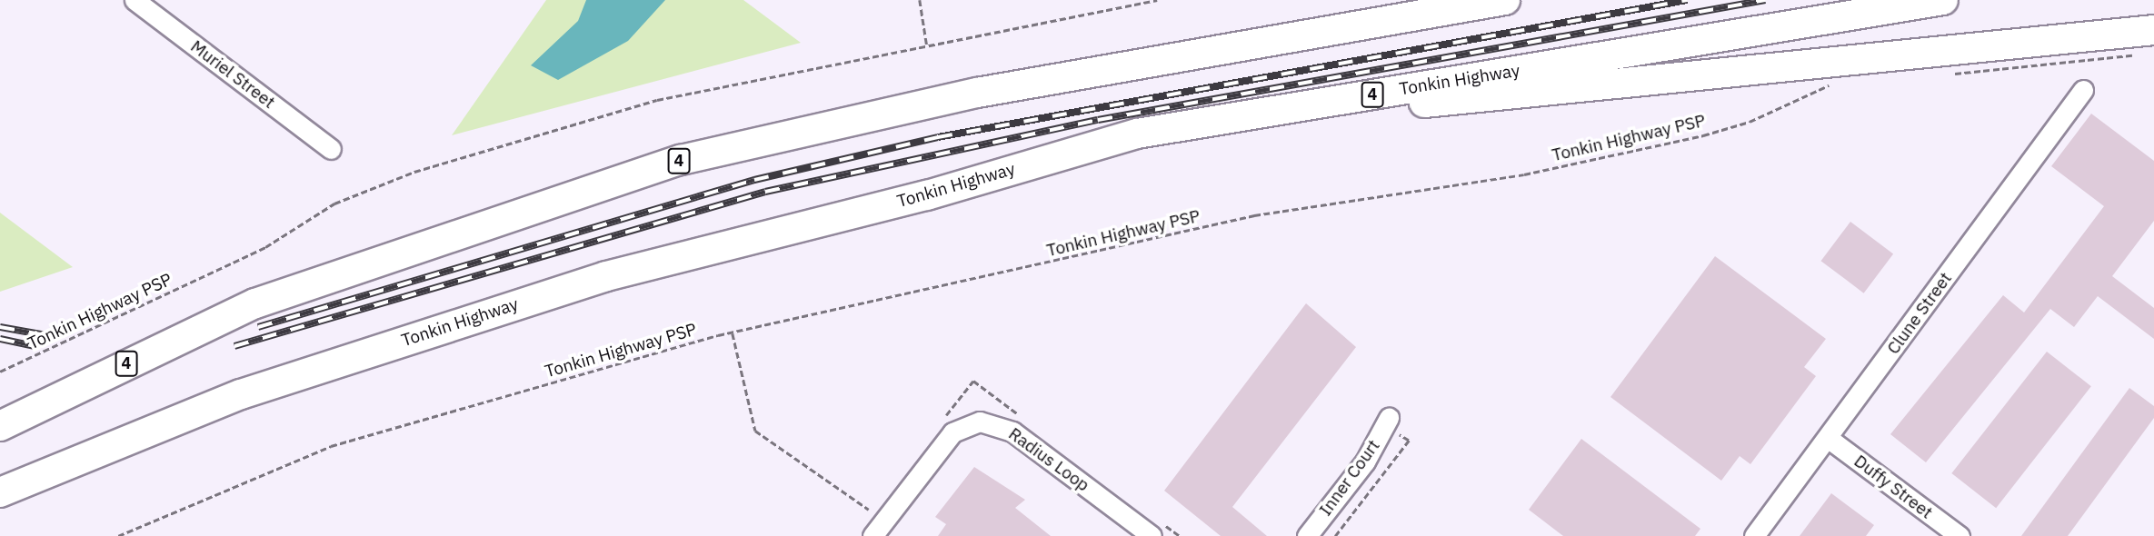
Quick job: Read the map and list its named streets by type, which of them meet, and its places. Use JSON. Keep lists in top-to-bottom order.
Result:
{
  "streets": {
    "highway": ["Tonkin Highway", "4"],
    "street": [
      "Muriel Street",
      "Clune Street",
      "Radius Loop",
      "Inner Court",
      "Duffy Street"
    ],
    "path": ["Tonkin Highway PSP"]
  },
  "crossings": [
    ["Clune Street", "Duffy Street"]
  ]
}
